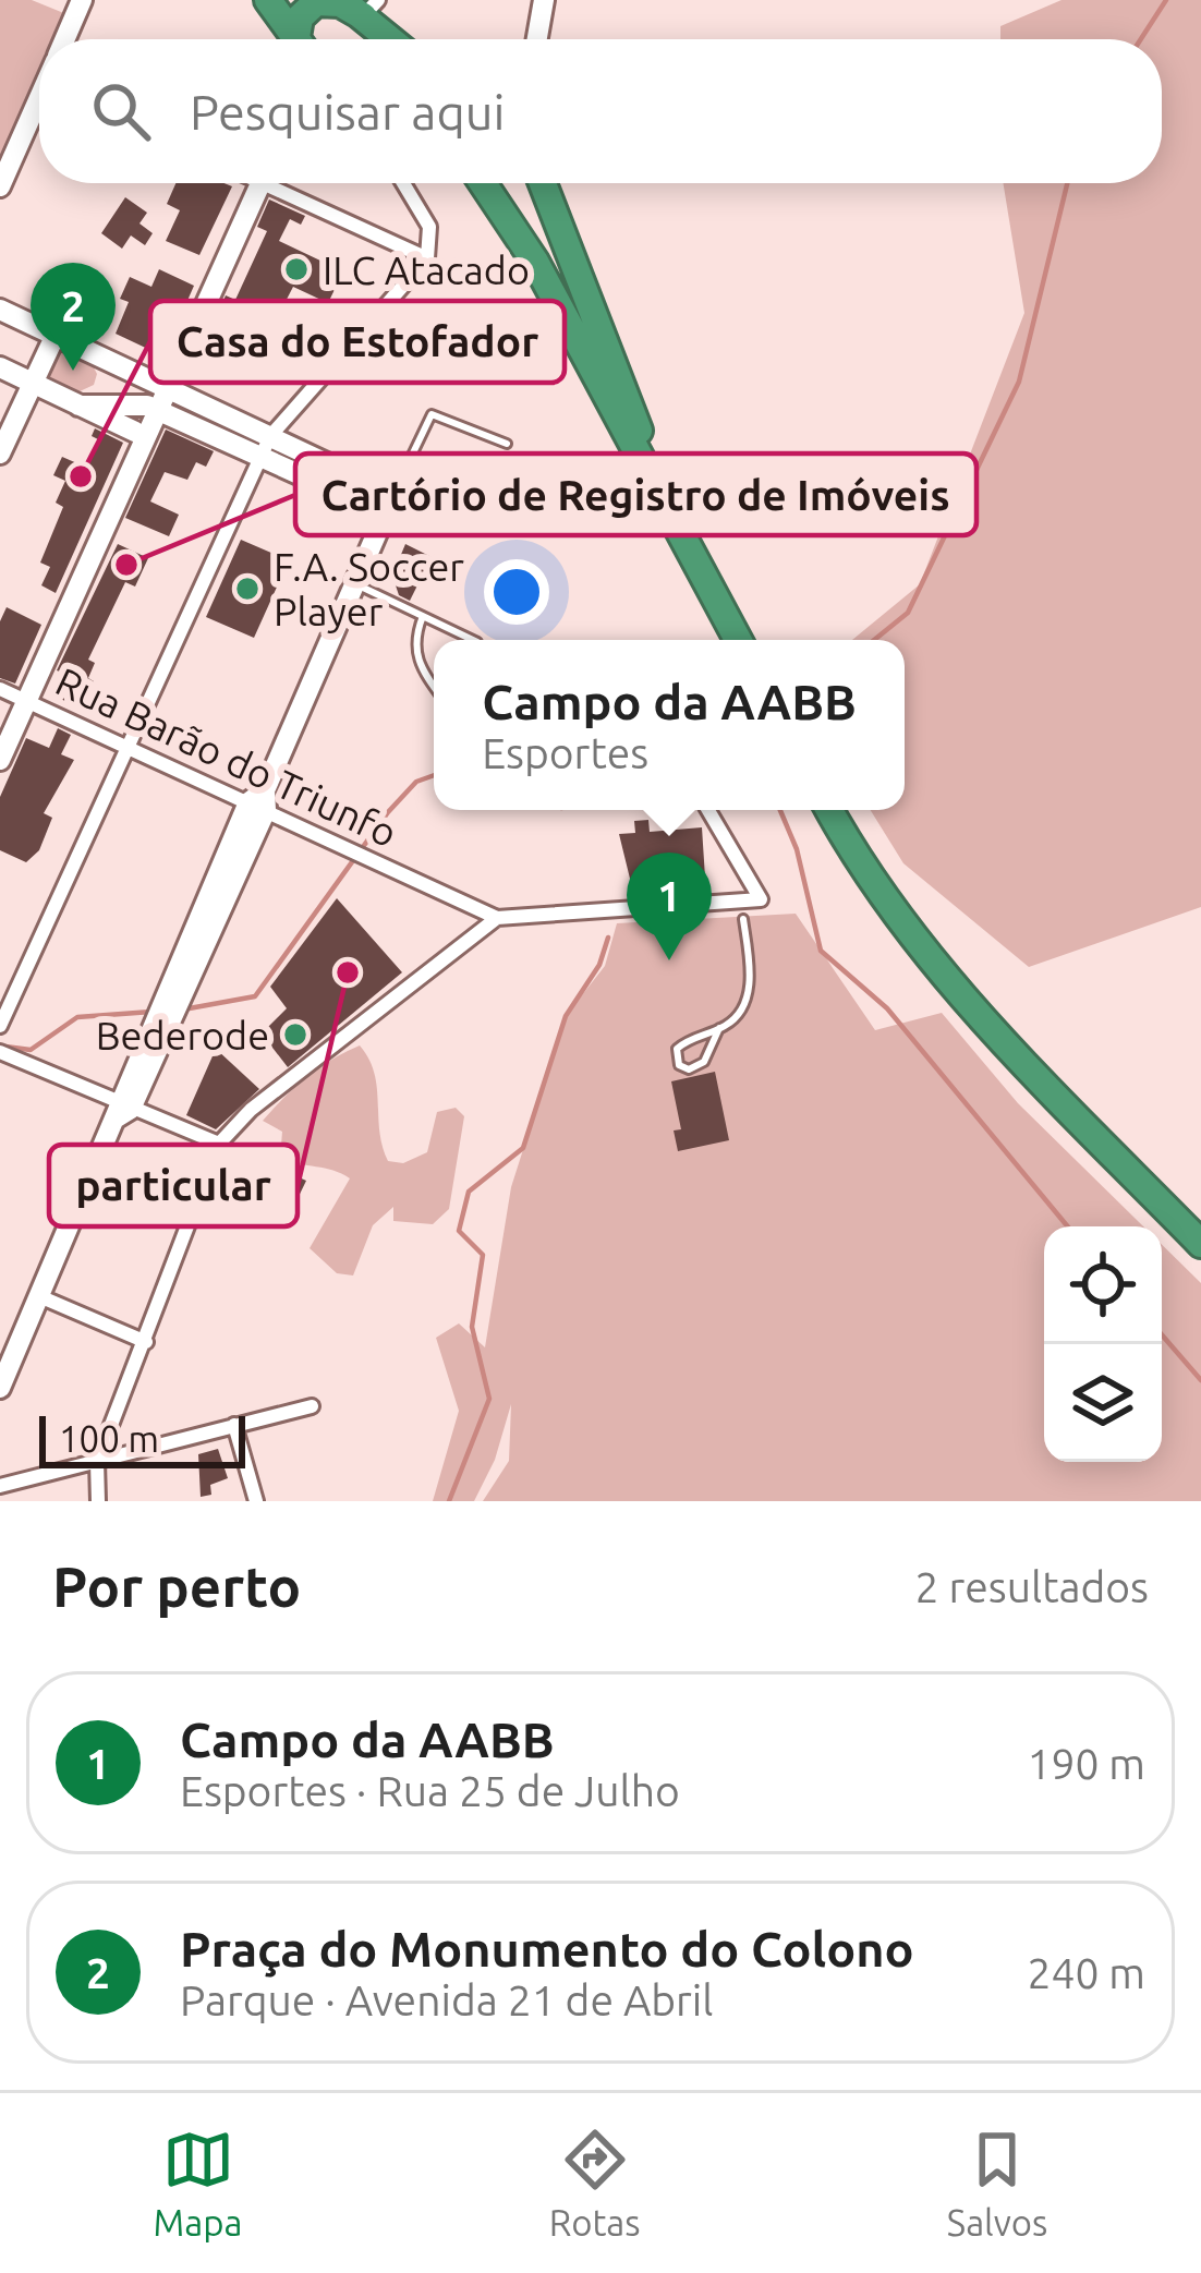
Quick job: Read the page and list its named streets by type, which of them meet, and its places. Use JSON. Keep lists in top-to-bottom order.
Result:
{
  "streets": {
    "street": ["Rua Barão do Triunfo"]
  },
  "places": [
    "ILC Atacado",
    "Casa do Estofador",
    "Cartório de Registro de Imóveis",
    "F.A. Soccer Player",
    "particular",
    "Bederode"
  ],
  "scale_bar": "100 m",
  "page": {
    "search": "Pesquisar aqui",
    "pins": ["2", "1"],
    "popup": ["Campo da AABB", "Esportes"],
    "scale": "100 m",
    "heading": ["Por perto", "2 resultados"],
    "list": [
      {
        "mark": "1",
        "name": "Campo da AABB",
        "note": "Esportes · Rua 25 de Julho",
        "value": "190 m"
      },
      {
        "mark": "2",
        "name": "Praça do Monumento do Colono",
        "note": "Parque · Avenida 21 de Abril",
        "value": "240 m"
      }
    ],
    "nav": ["Mapa", "Rotas", "Salvos"]
  }
}
